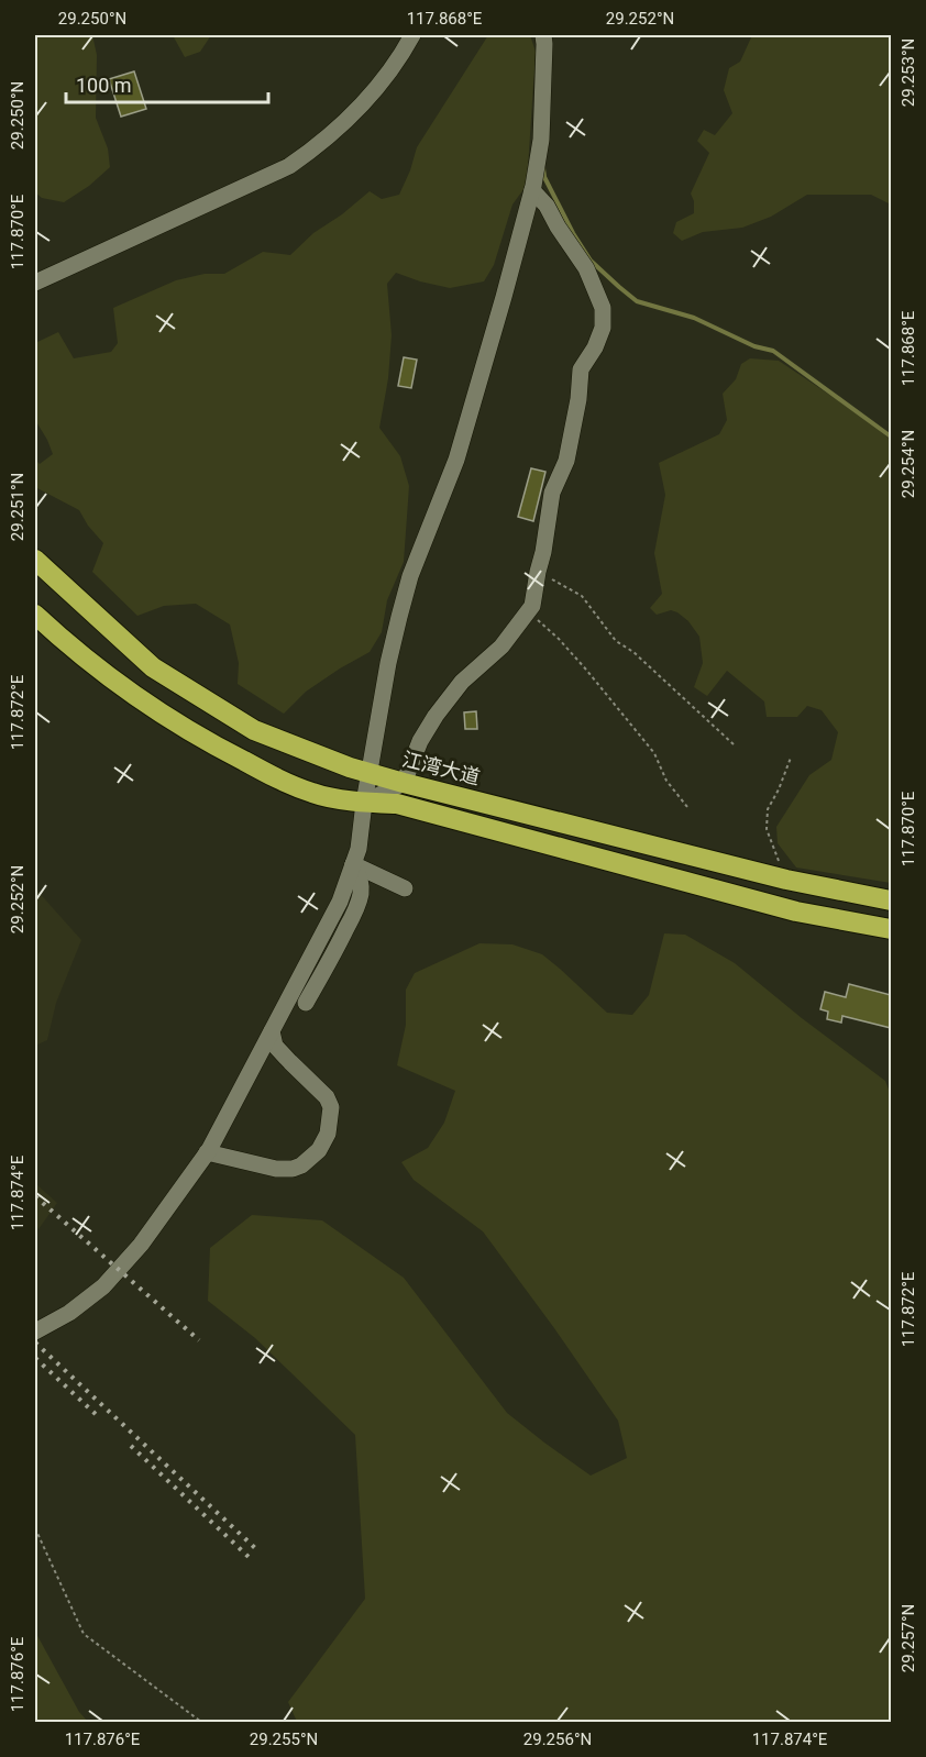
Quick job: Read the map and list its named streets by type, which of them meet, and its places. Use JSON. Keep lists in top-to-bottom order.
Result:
{
  "streets": {
    "highway": ["江湾大道"]
  },
  "scale_bar": "100 m",
  "coordinates": [
    "29.250°N",
    "117.868°E",
    "29.252°N",
    "29.253°N",
    "117.870°E",
    "29.254°N",
    "29.251°N",
    "117.872°E",
    "117.874°E",
    "29.257°N",
    "117.876°E",
    "29.255°N",
    "29.256°N"
  ]
}
